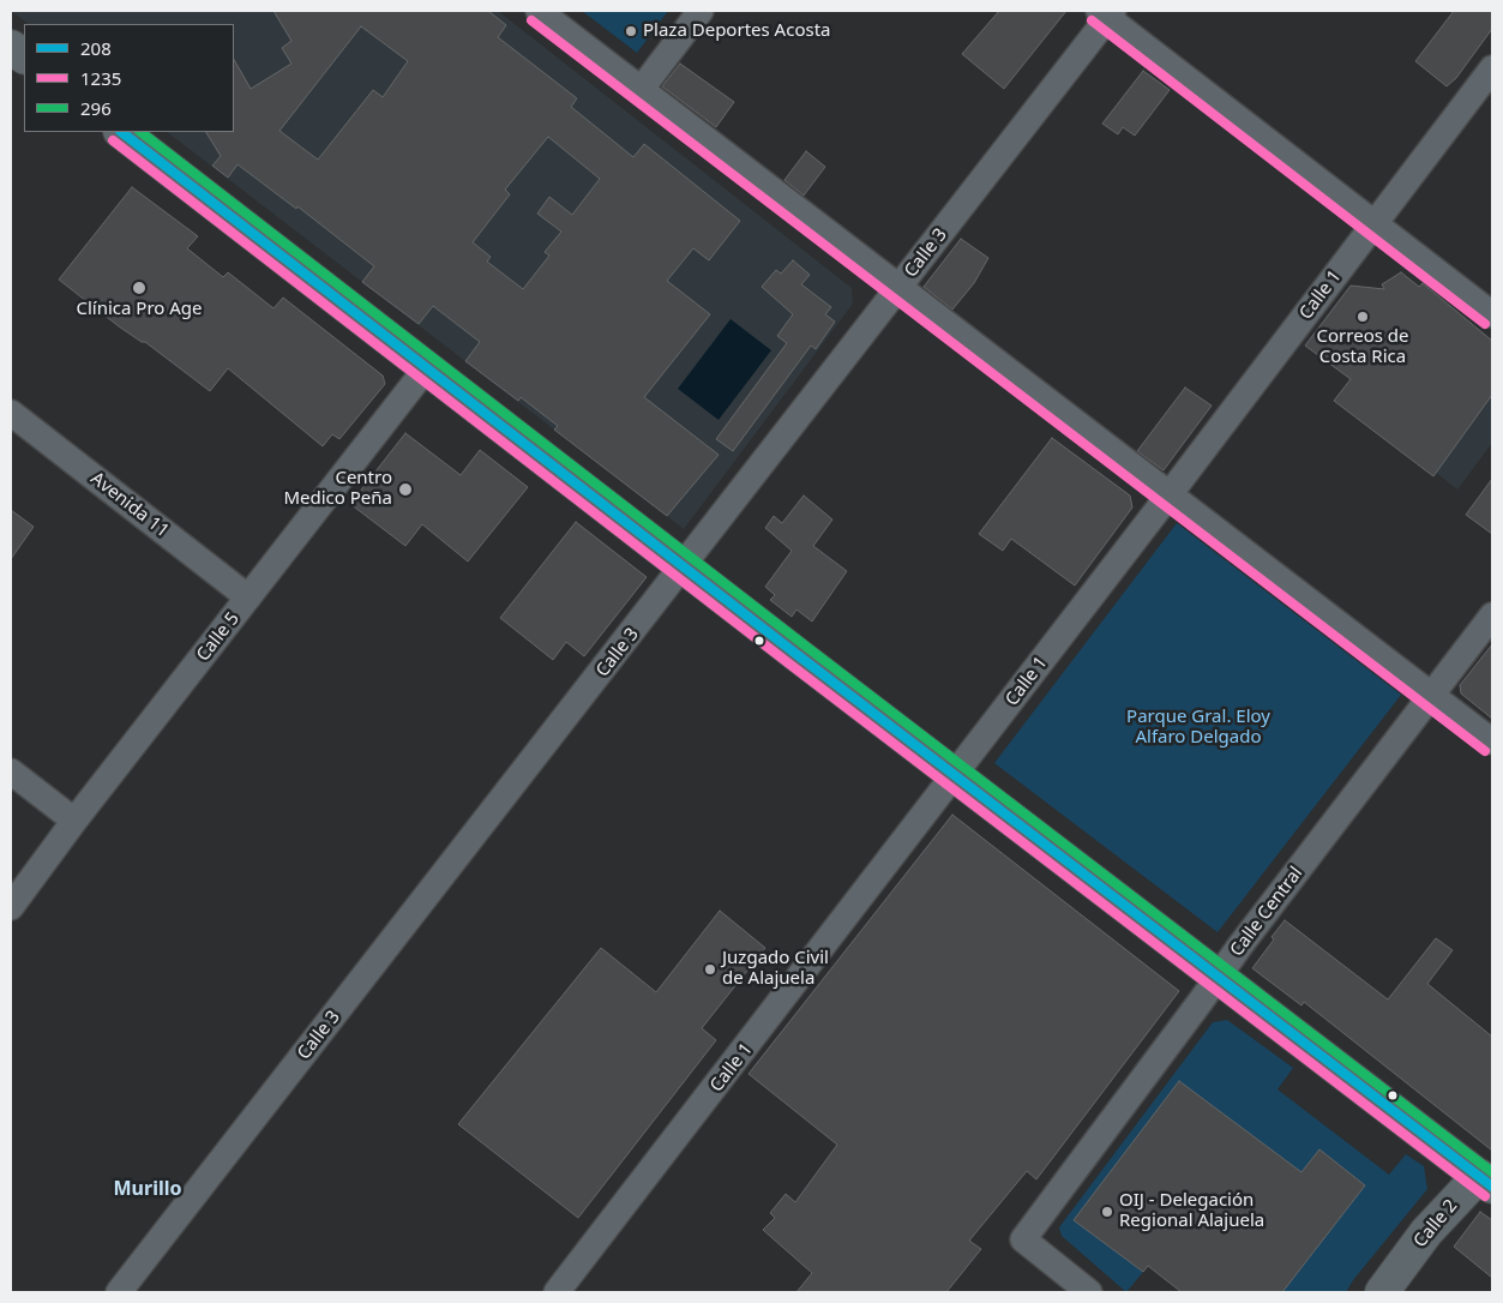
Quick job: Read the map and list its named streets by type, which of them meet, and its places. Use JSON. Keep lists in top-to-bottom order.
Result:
{
  "streets": {
    "main road": ["Calle 2"],
    "street": [
      "Calle 3",
      "Calle 1",
      "Avenida 11",
      "Calle 5",
      "Calle Central"
    ]
  },
  "crossings": [
    ["Avenida 11", "Calle 5"]
  ],
  "districts": ["Murillo"],
  "parks": ["Parque Gral. Eloy Alfaro Delgado"],
  "places": [
    "Plaza Deportes Acosta",
    "Clínica Pro Age",
    "Correos de Costa Rica",
    "Centro Medico Peña",
    "Juzgado Civil de Alajuela",
    "OIJ - Delegación Regional Alajuela"
  ],
  "lines": ["transit line 1235", "transit line 208", "transit line 296"],
  "legend": ["208", "1235", "296"]
}
